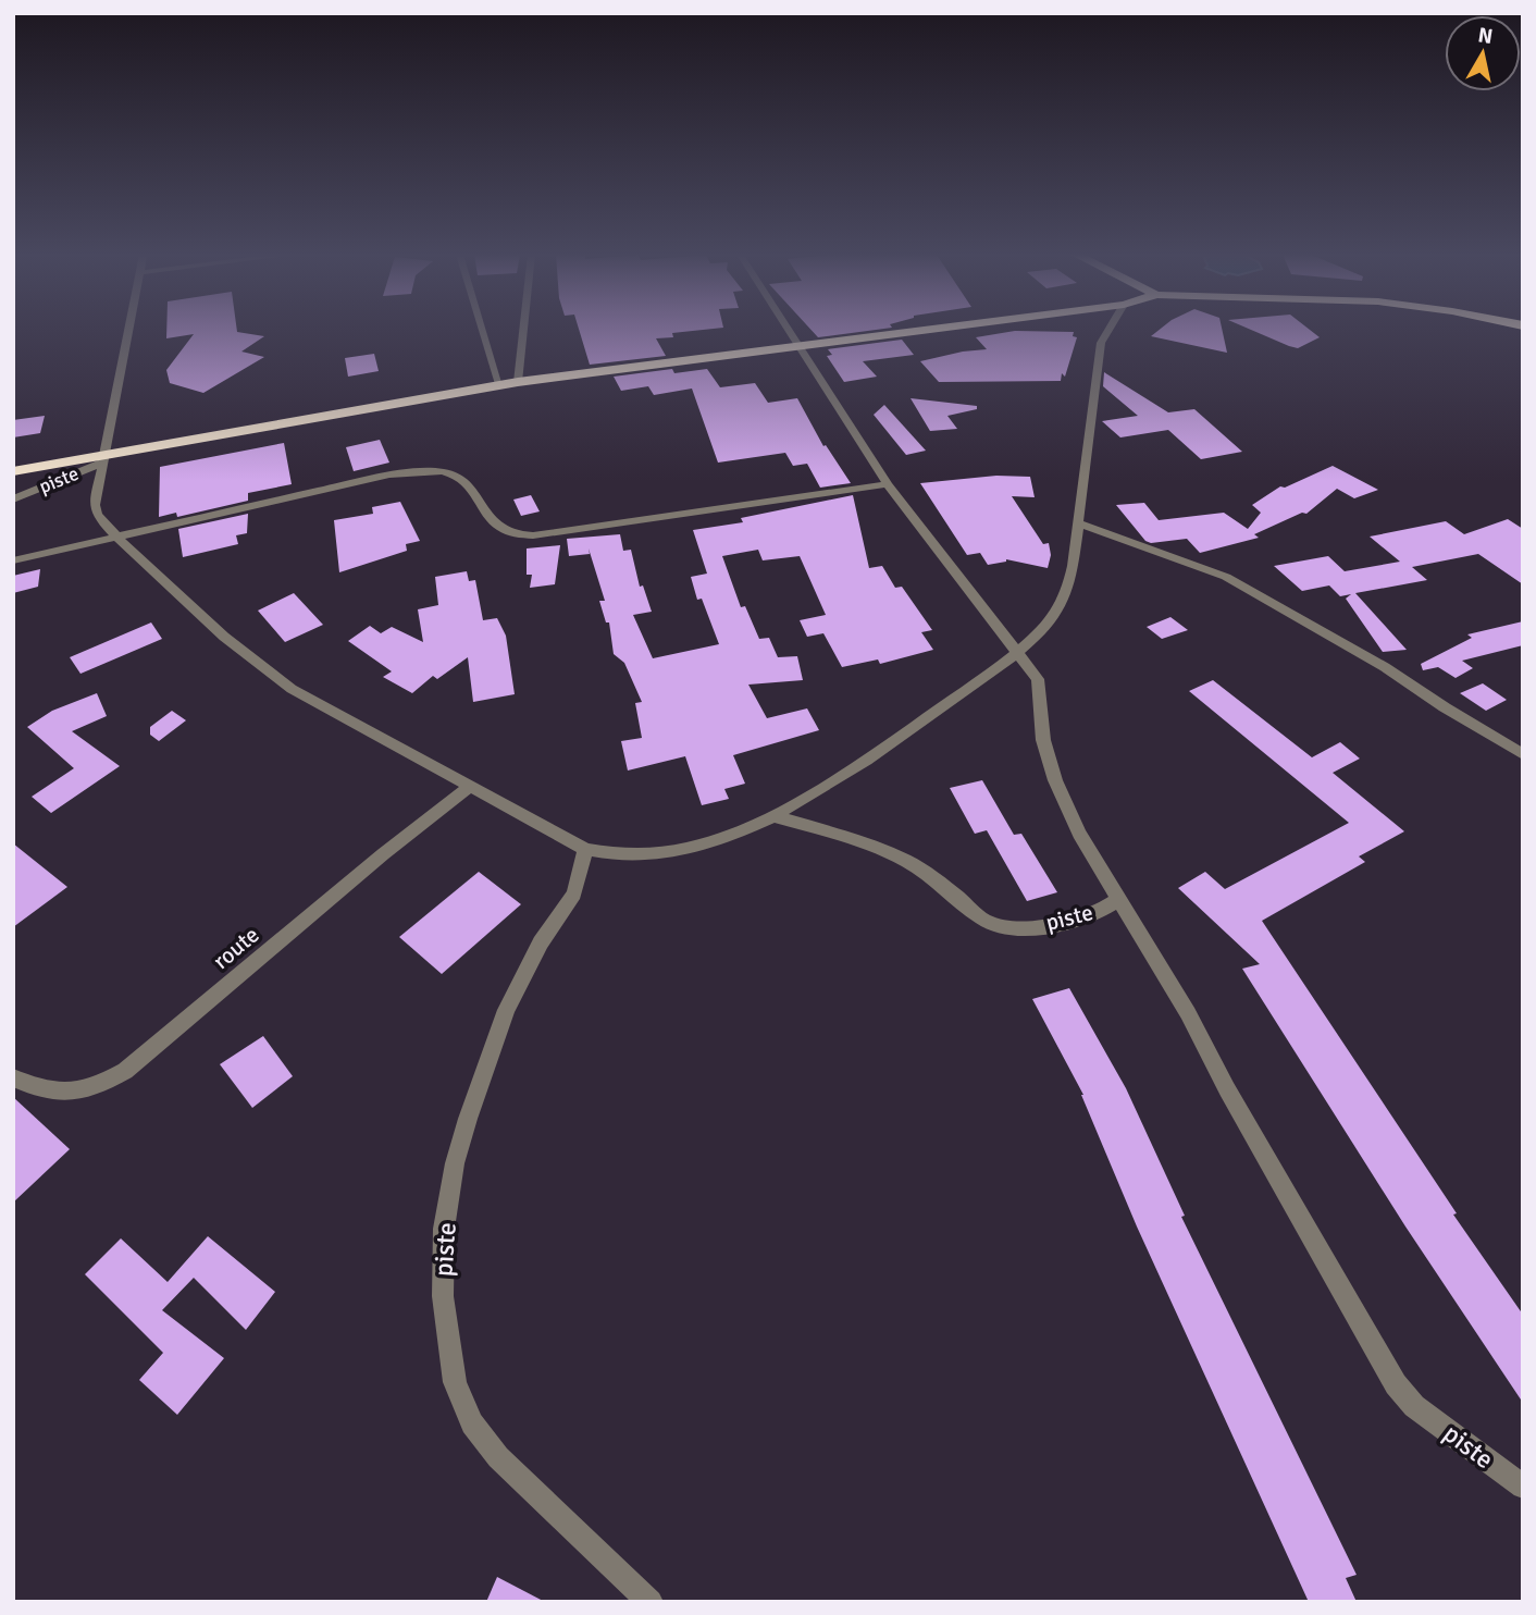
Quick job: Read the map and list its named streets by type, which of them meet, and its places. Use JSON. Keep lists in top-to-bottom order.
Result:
{
  "streets": {
    "street": ["piste", "route"]
  },
  "north": "top"
}
